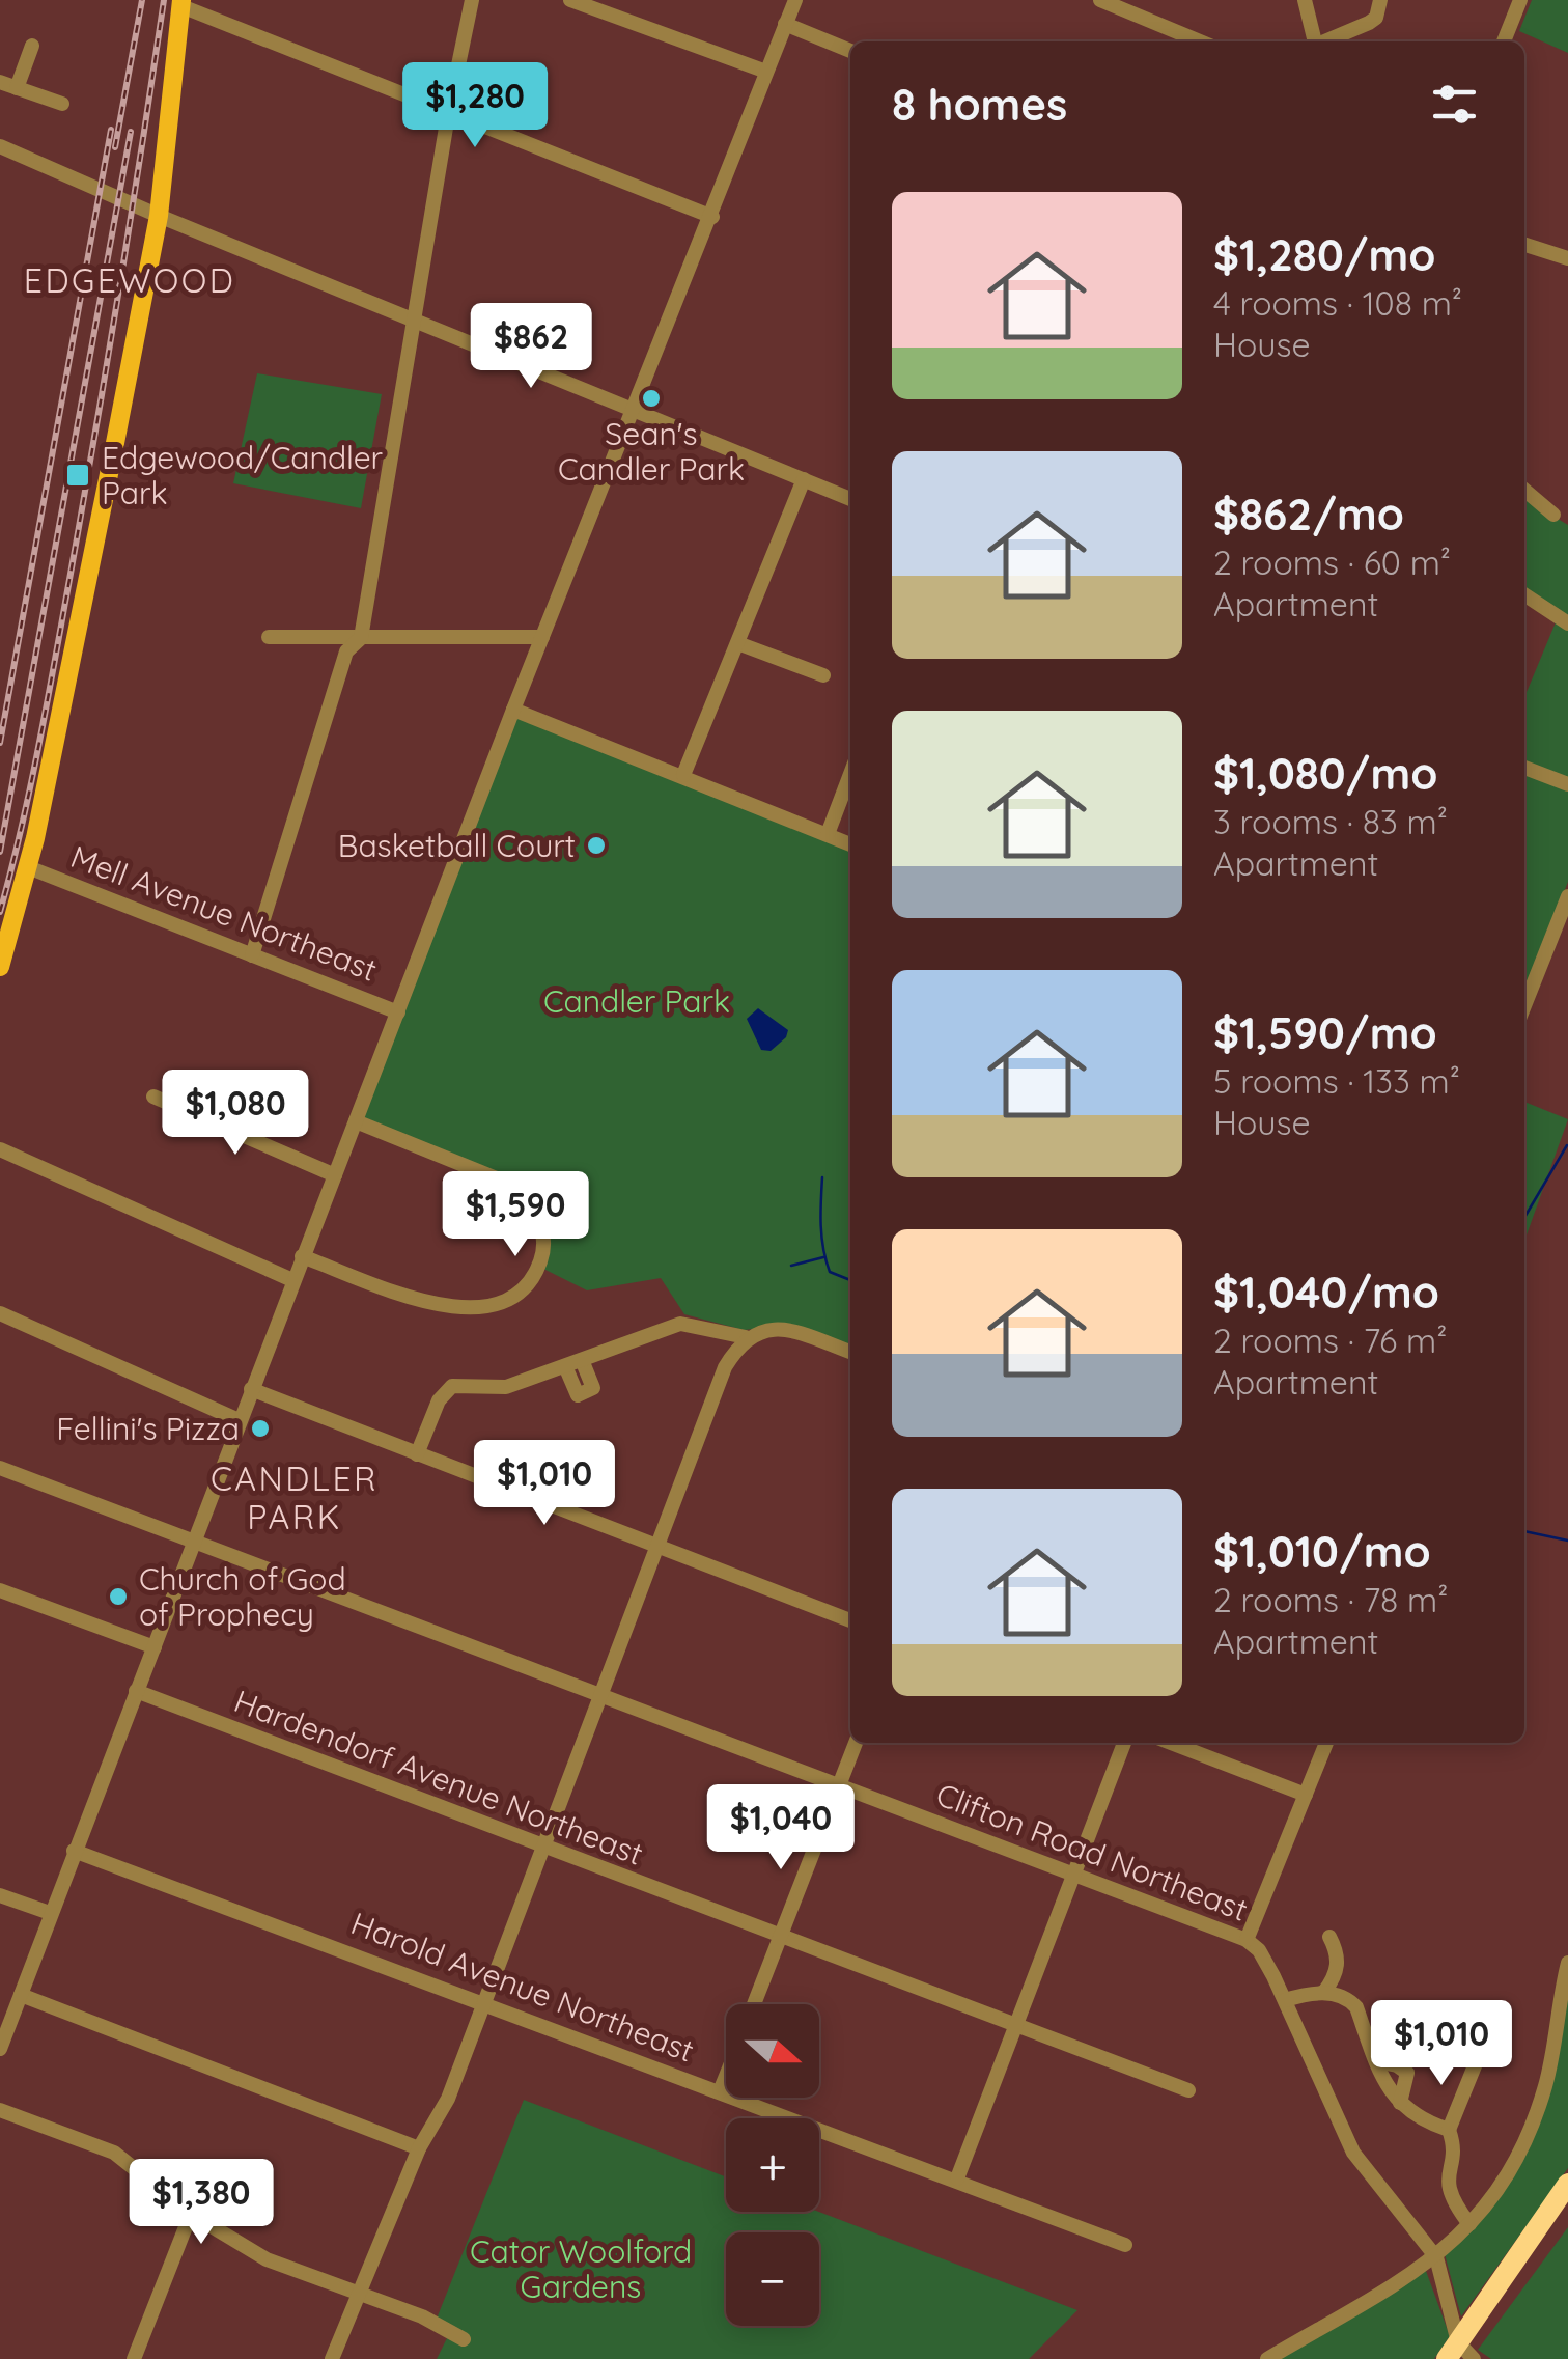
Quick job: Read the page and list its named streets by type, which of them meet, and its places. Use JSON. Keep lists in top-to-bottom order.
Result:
{
  "streets": {
    "street": [
      "Mell Avenue Northeast",
      "Hardendorf Avenue Northeast",
      "Clifton Road Northeast",
      "Harold Avenue Northeast"
    ]
  },
  "districts": ["EDGEWOOD", "CANDLER PARK"],
  "parks": ["Candler Park", "Cator Woolford Gardens"],
  "places": {
    "other": [
      "Sean's Candler Park",
      "Basketball Court",
      "Fellini's Pizza",
      "Church of God of Prophecy"
    ],
    "transit": ["Edgewood/Candler Park"]
  },
  "north": "right",
  "page": {
    "heading": "8 homes",
    "price": [
      "$1,280",
      "$862",
      "$1,080",
      "$1,590",
      "$1,010",
      "$1,040",
      "$1,010",
      "$1,380"
    ],
    "list": [
      {
        "name": "$1,280/mo",
        "note": "4 rooms · 108 m² · House"
      },
      {
        "name": "$862/mo",
        "note": "2 rooms · 60 m² · Apartment"
      },
      {
        "name": "$1,080/mo",
        "note": "3 rooms · 83 m² · Apartment"
      },
      {
        "name": "$1,590/mo",
        "note": "5 rooms · 133 m² · House"
      },
      {
        "name": "$1,040/mo",
        "note": "2 rooms · 76 m² · Apartment"
      },
      {
        "name": "$1,010/mo",
        "note": "2 rooms · 78 m² · Apartment"
      }
    ],
    "map_buttons": ["+", "−"]
  }
}
